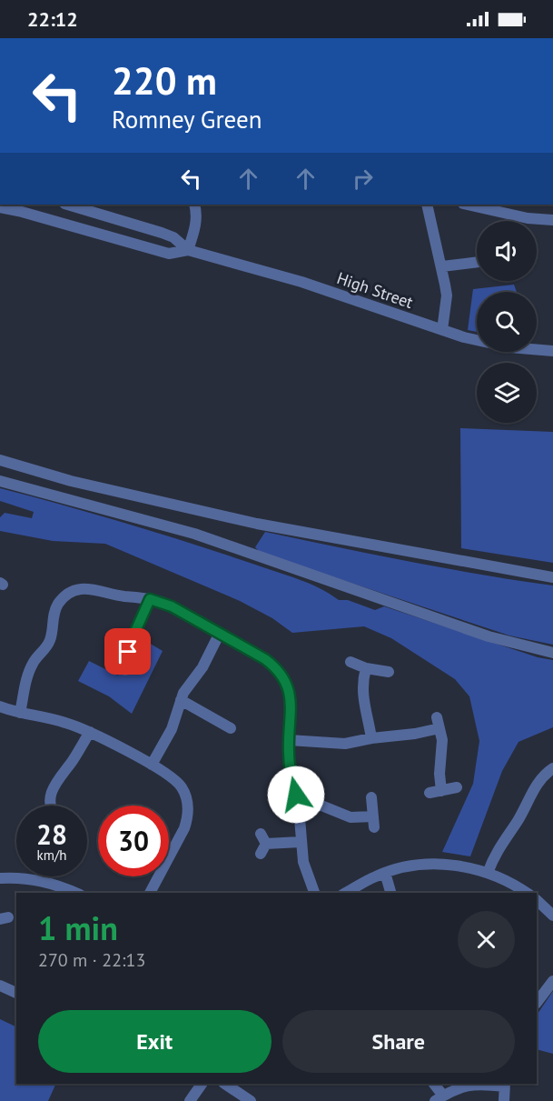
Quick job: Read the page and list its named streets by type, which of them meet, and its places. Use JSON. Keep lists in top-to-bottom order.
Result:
{
  "streets": {
    "street": ["High Street"]
  },
  "page": {
    "status": "22:12",
    "turn": ["220 m", "Romney Green"],
    "speed": "28 km/h",
    "limit": "30",
    "heading": ["1 min", "270 m · 22:13"],
    "buttons": ["Exit", "Share"]
  }
}
